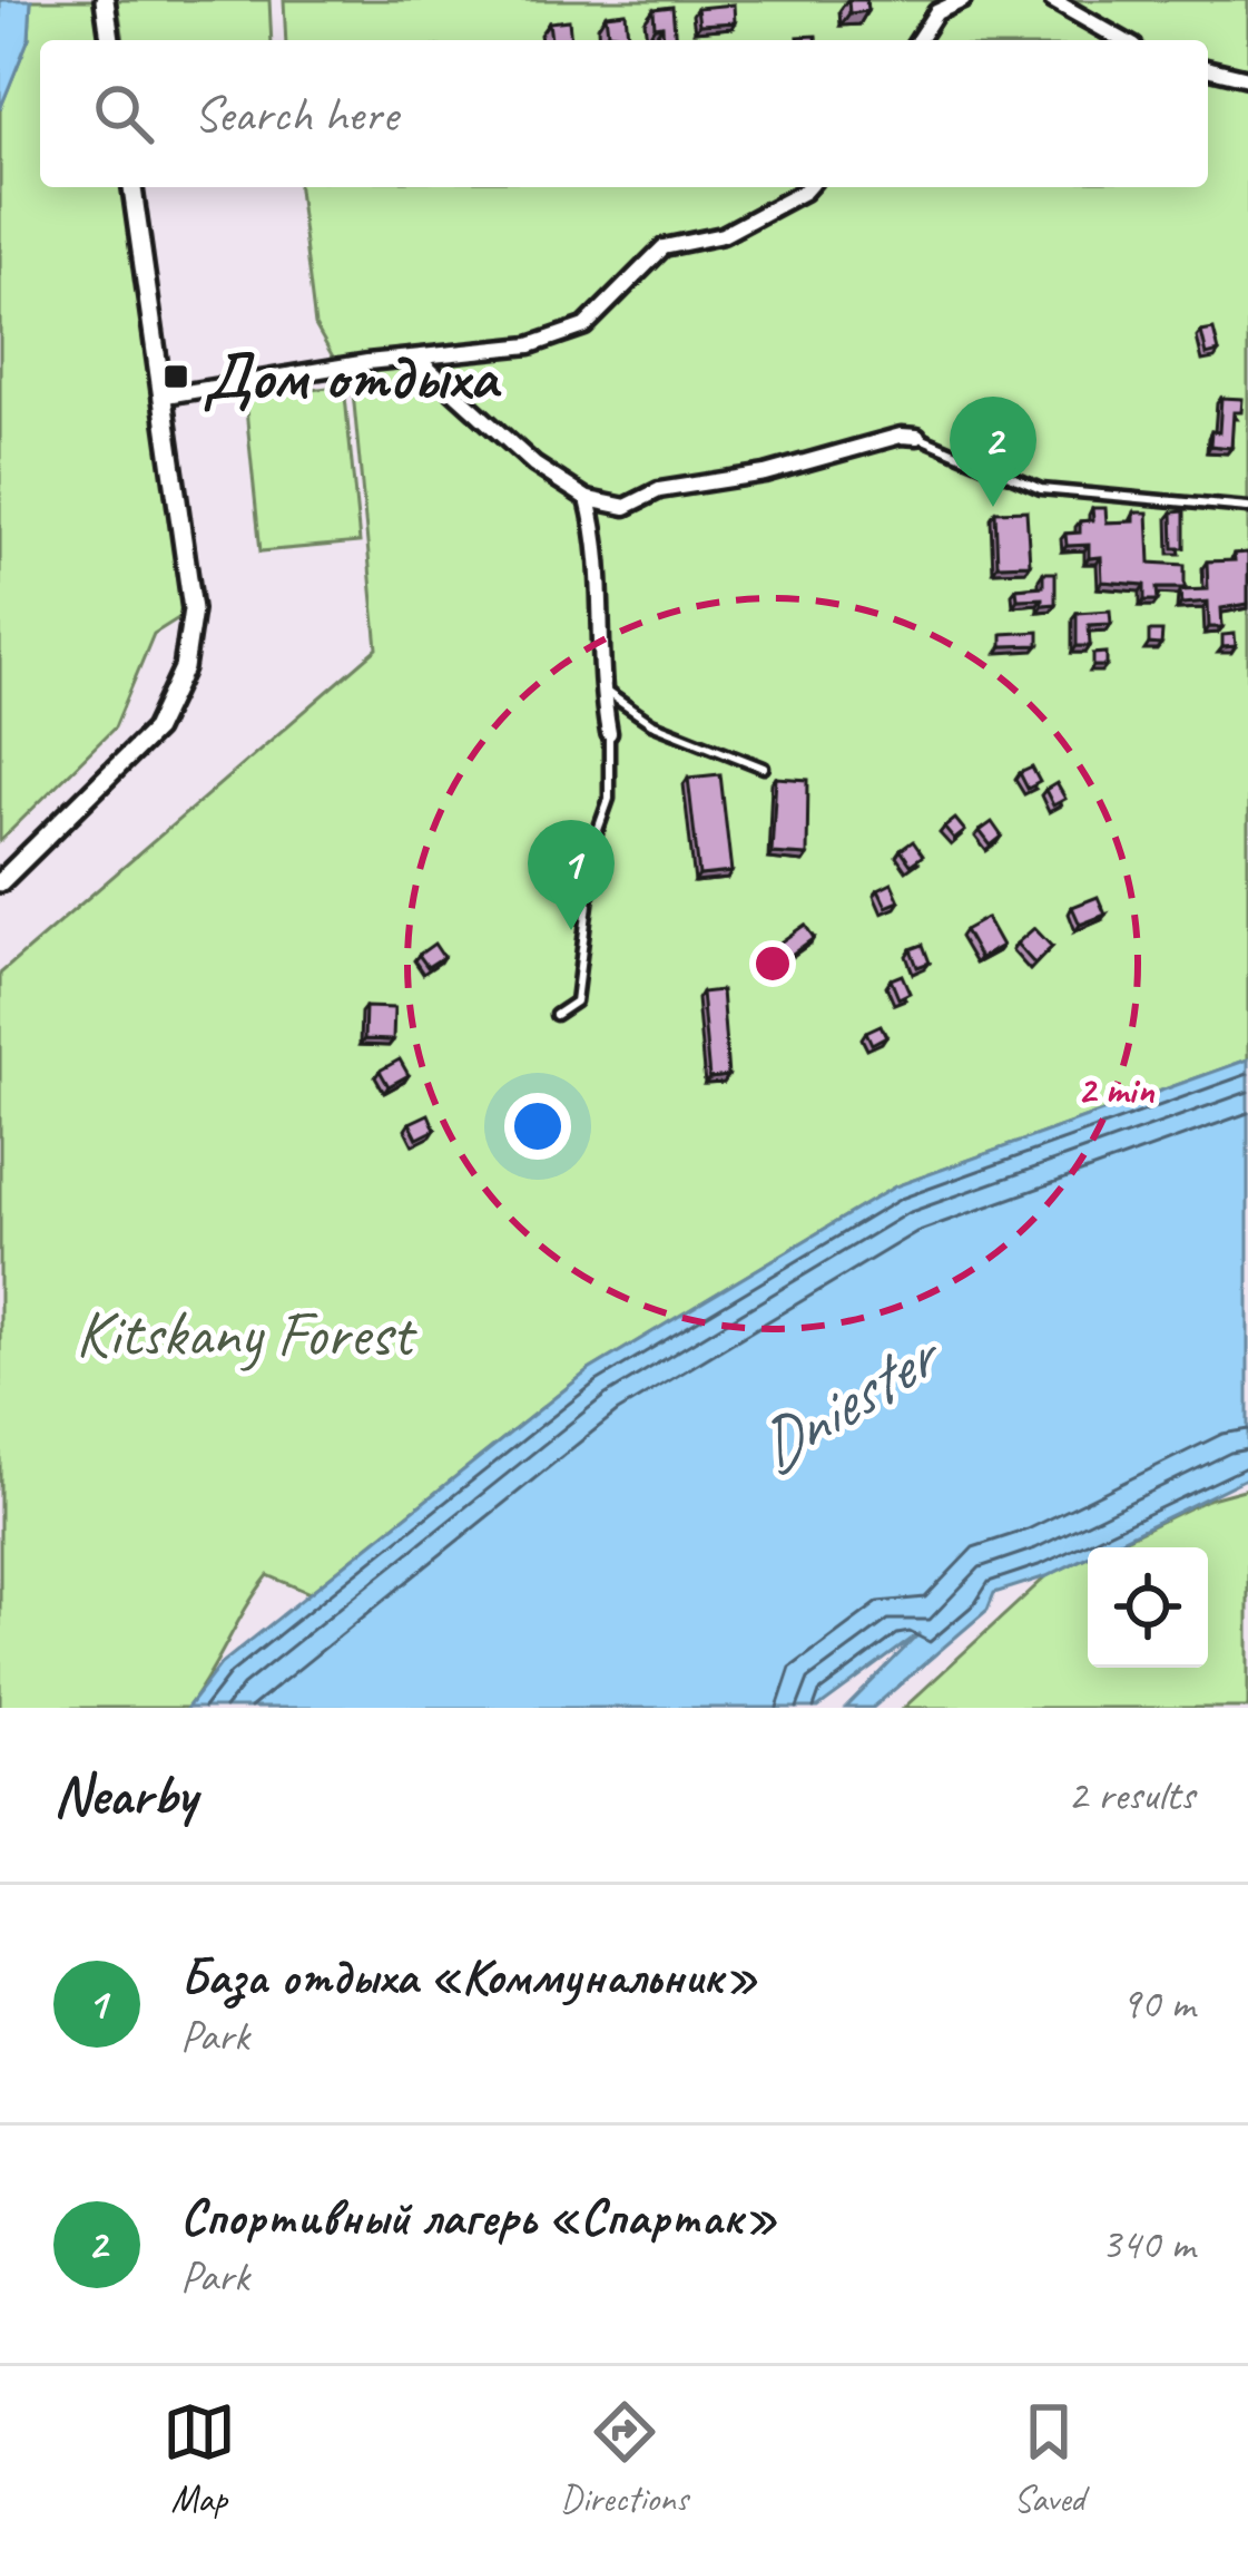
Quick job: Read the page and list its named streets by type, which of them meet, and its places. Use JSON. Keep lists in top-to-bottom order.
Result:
{
  "water": ["Dniester"],
  "parks": ["Kitskany Forest"],
  "places": {
    "transit": ["Дом отдыха"]
  },
  "page": {
    "search": "Search here",
    "pins": ["2", "1"],
    "heading": ["Nearby", "2 results"],
    "list": [
      {
        "mark": "1",
        "name": "База отдыха «Коммунальник»",
        "note": "Park",
        "value": "90 m"
      },
      {
        "mark": "2",
        "name": "Спортивный лагерь «Спартак»",
        "note": "Park",
        "value": "340 m"
      }
    ],
    "nav": ["Map", "Directions", "Saved"]
  },
  "rings": ["2 min"]
}
